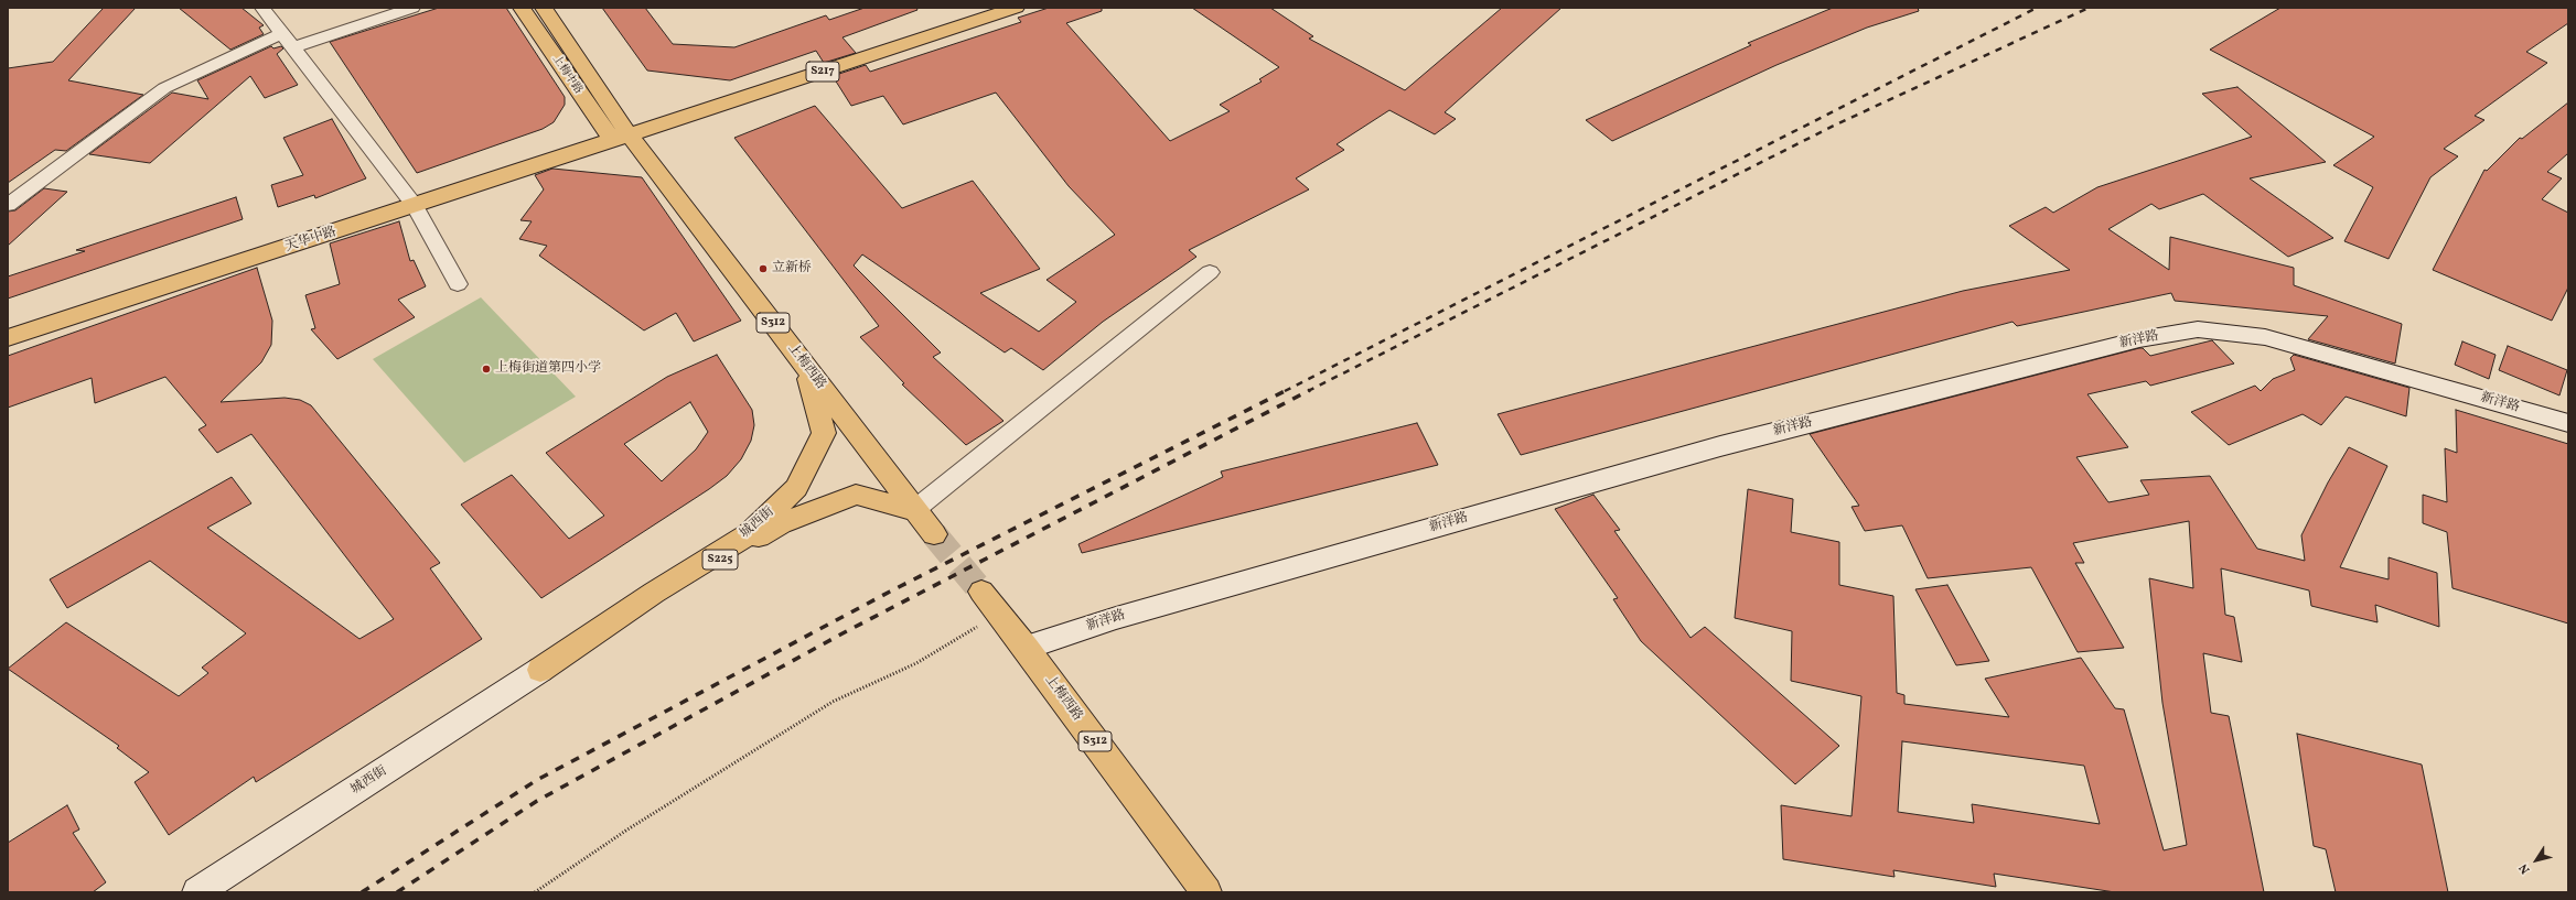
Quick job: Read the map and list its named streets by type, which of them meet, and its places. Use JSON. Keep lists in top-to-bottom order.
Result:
{
  "streets": {
    "main road": [
      "S217",
      "上梅中路",
      "天华中路",
      "S312",
      "上梅西路",
      "城西街",
      "S225"
    ],
    "street": ["新洋路"]
  },
  "crossings": [
    ["S217", "上梅中路"],
    ["S217", "天华中路"],
    ["S217", "上梅西路"],
    ["上梅中路", "天华中路"],
    ["上梅中路", "上梅西路"],
    ["天华中路", "上梅西路"],
    ["新洋路", "上梅西路"],
    ["上梅西路", "城西街"]
  ],
  "places": ["立新桥", "上梅街道第四小学"],
  "north": "bottom left"
}
